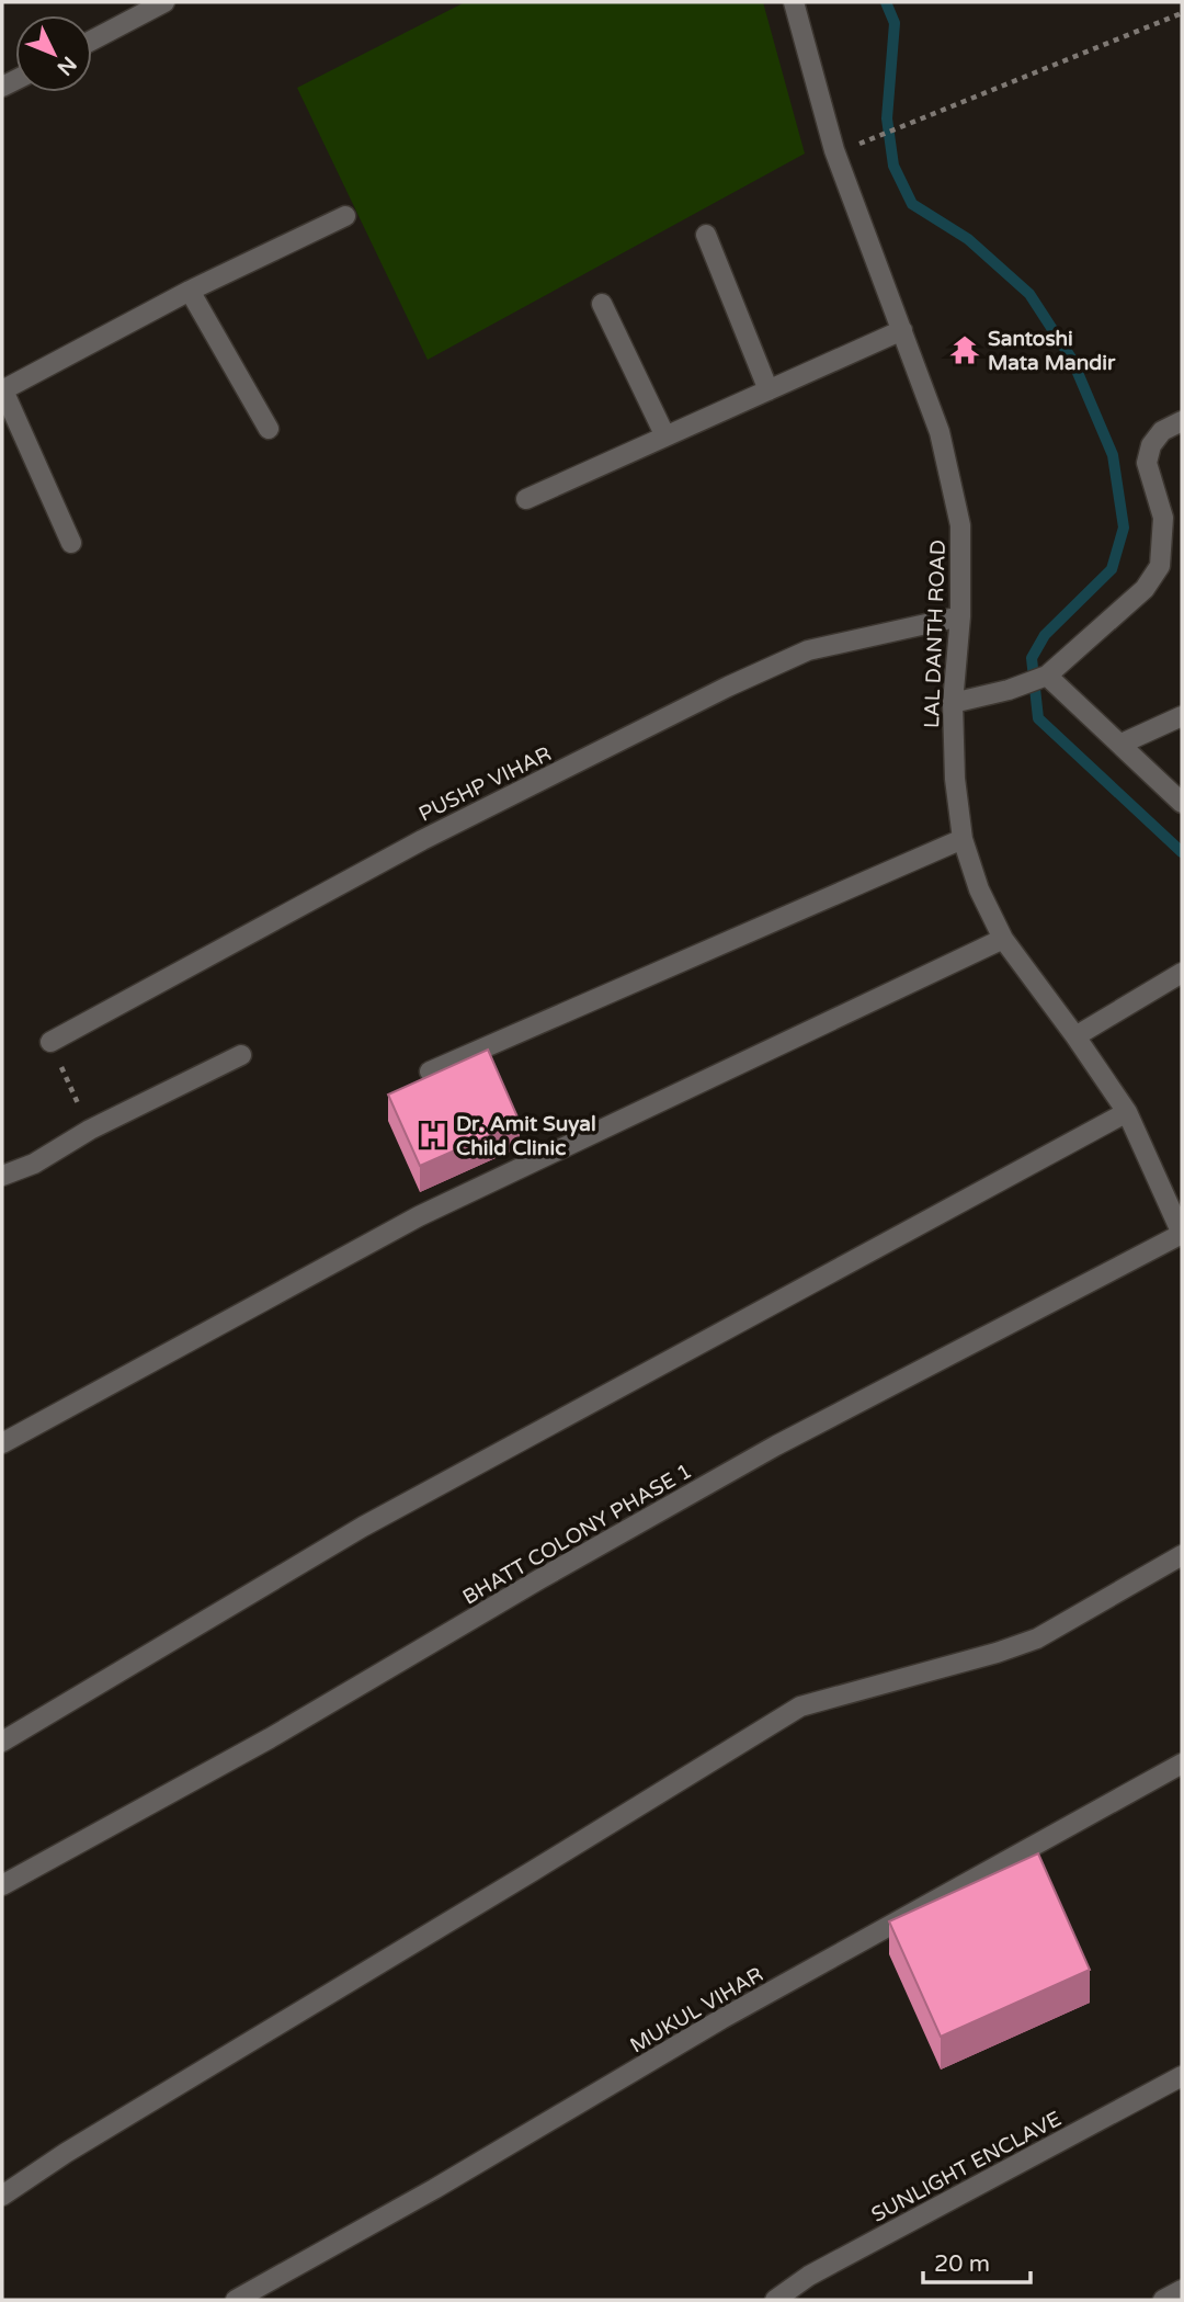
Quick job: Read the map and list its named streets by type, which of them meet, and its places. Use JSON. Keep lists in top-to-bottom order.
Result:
{
  "streets": {
    "street": [
      "LAL DANTH ROAD",
      "PUSHP VIHAR",
      "BHATT COLONY PHASE 1",
      "MUKUL VIHAR",
      "SUNLIGHT ENCLAVE"
    ]
  },
  "crossings": [
    ["LAL DANTH ROAD", "PUSHP VIHAR"],
    ["LAL DANTH ROAD", "BHATT COLONY PHASE 1"]
  ],
  "places": {
    "temple": ["Santoshi Mata Mandir"],
    "hospital": ["Dr. Amit Suyal Child Clinic"]
  },
  "scale_bar": "20 m",
  "north": "bottom right"
}
